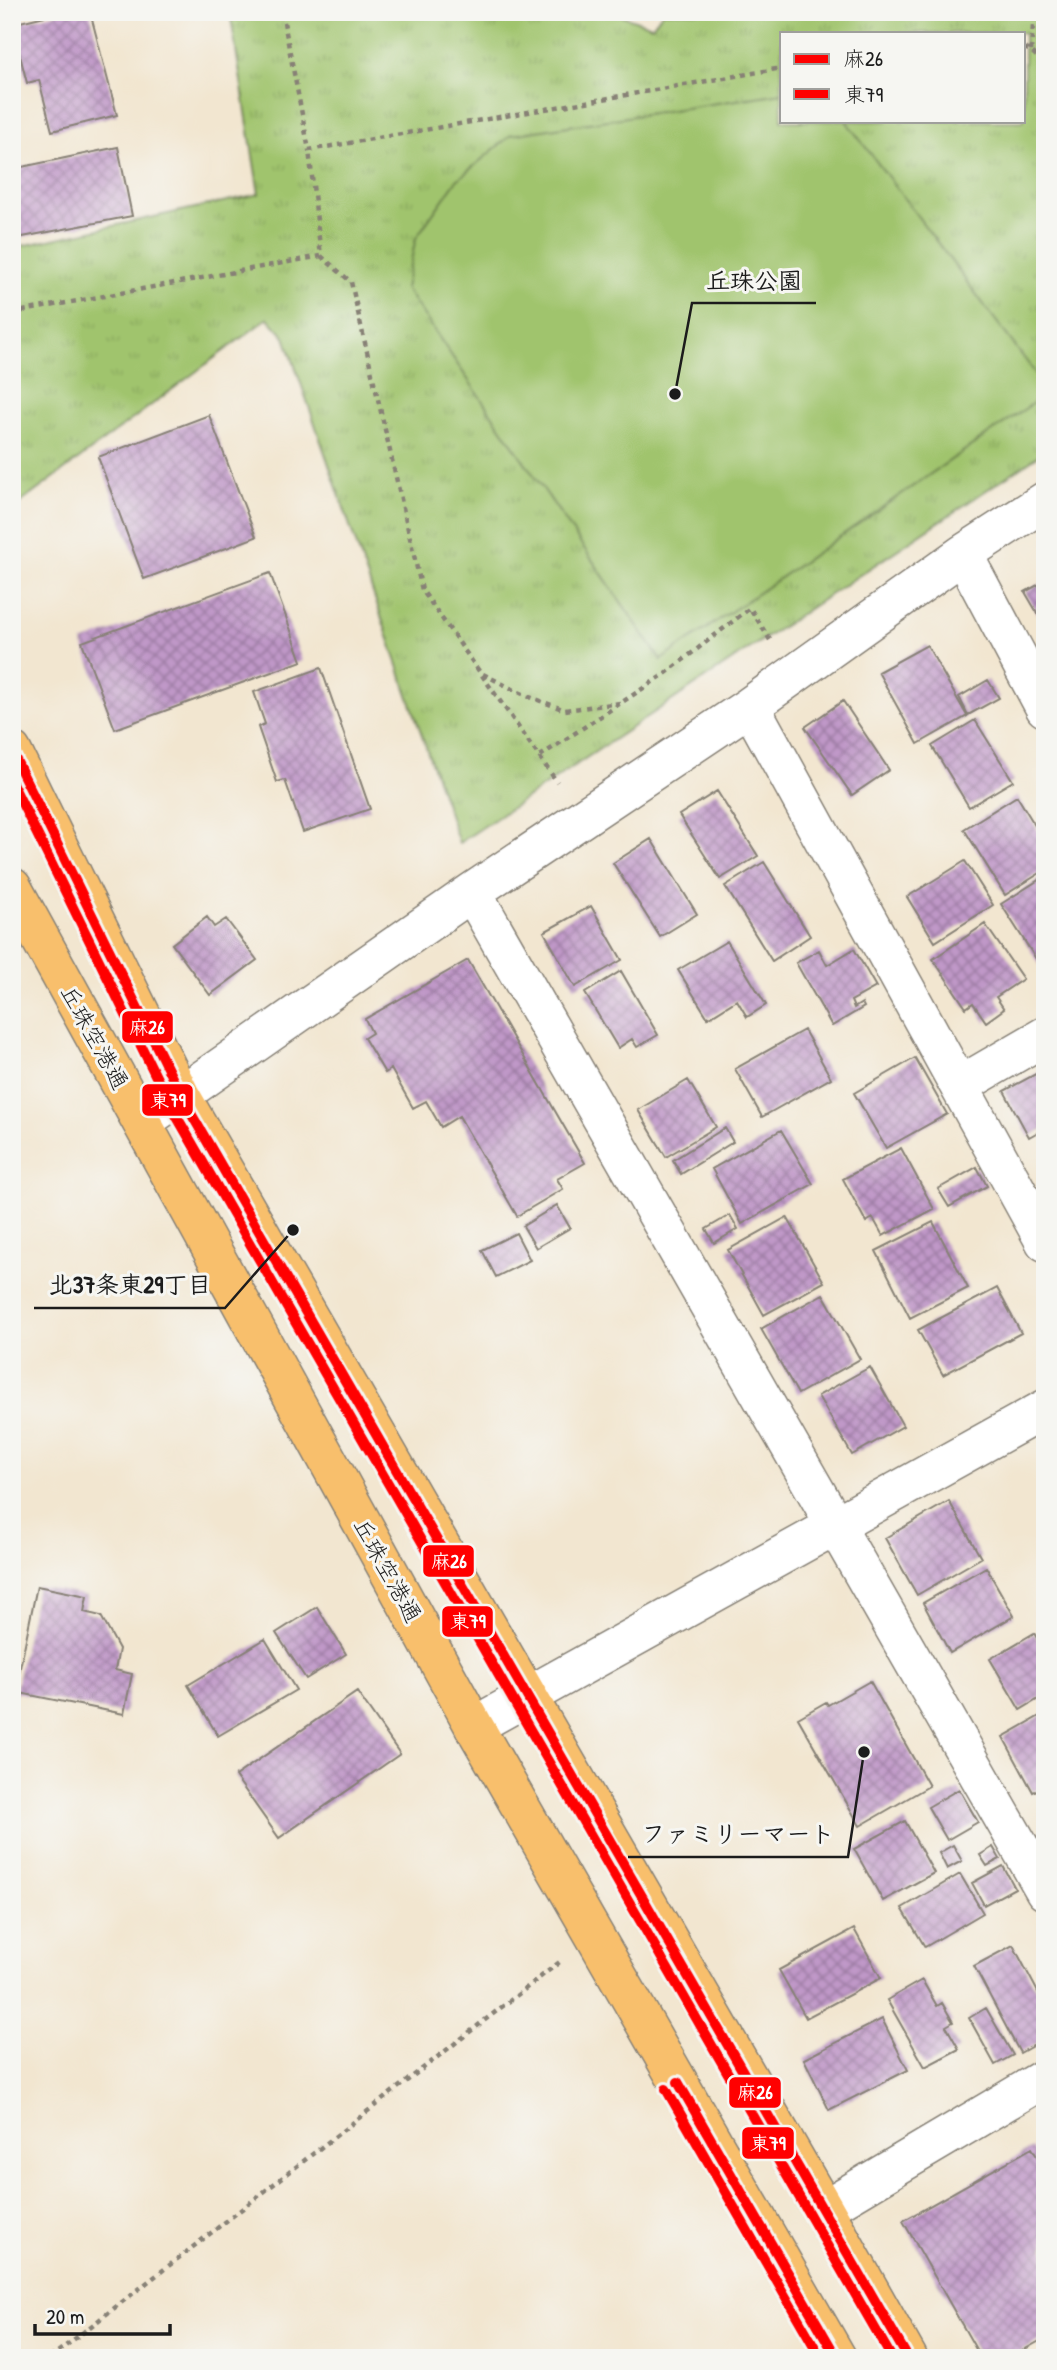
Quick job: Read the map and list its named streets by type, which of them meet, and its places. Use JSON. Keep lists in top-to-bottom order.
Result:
{
  "streets": {
    "main road": ["丘珠空港通"]
  },
  "places": ["丘珠公園", "北37条東29丁目", "ファミリーマート"],
  "lines": ["transit line 麻26", "transit line 東79"],
  "legend": ["麻26", "東79"],
  "scale_bar": "20 m"
}
